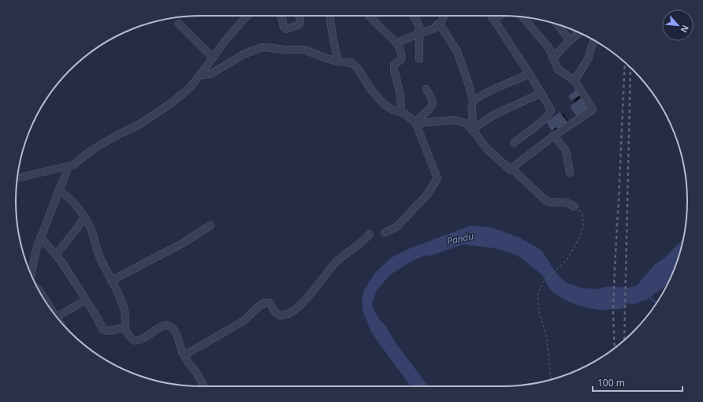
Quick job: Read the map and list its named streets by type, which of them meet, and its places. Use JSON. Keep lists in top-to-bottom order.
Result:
{
  "water": ["Pandu"],
  "scale_bar": "100 m",
  "north": "bottom right"
}
